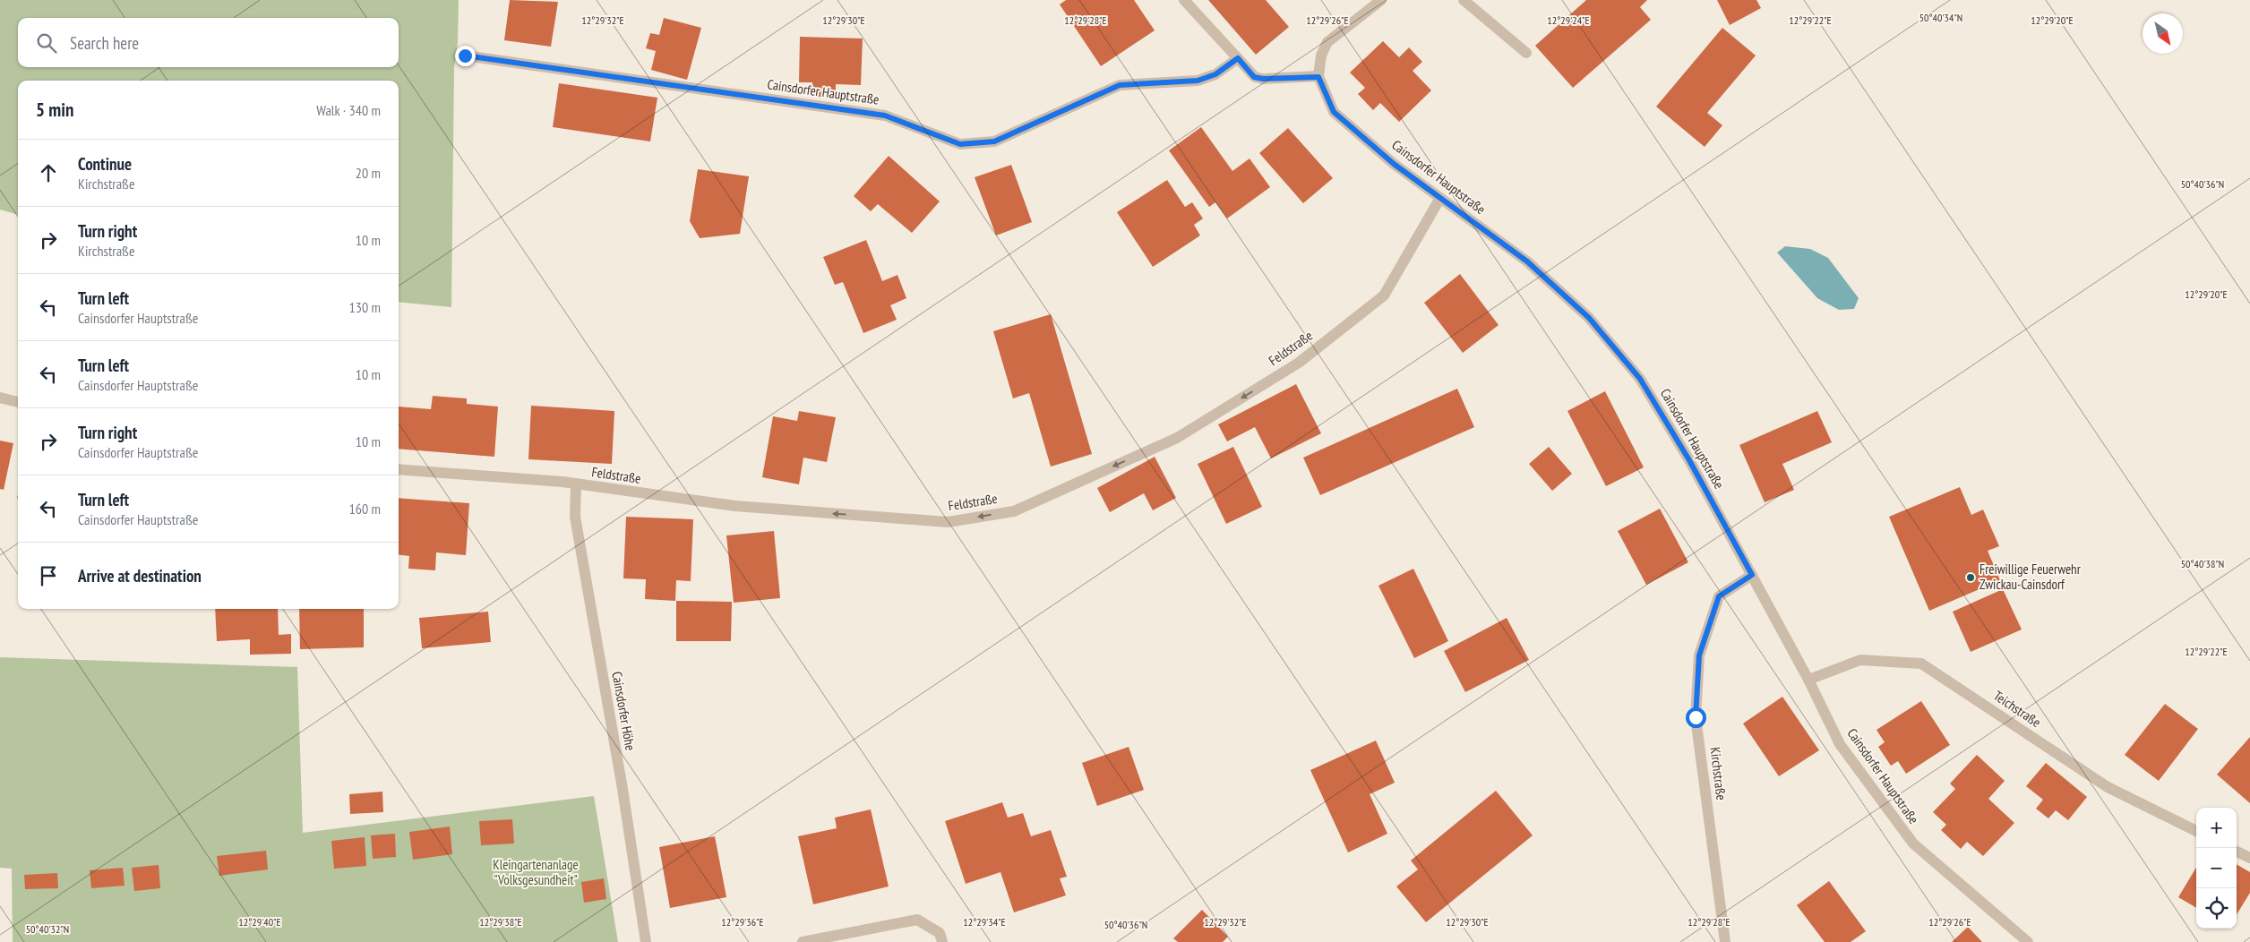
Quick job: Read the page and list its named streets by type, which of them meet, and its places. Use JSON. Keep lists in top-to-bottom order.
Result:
{
  "streets": {
    "street": [
      "Cainsdorfer Hauptstraße",
      "Feldstraße",
      "Teichstraße",
      "Cainsdorfer Höhe",
      "Kirchstraße"
    ]
  },
  "crossings": [
    ["Cainsdorfer Hauptstraße", "Feldstraße"],
    ["Cainsdorfer Hauptstraße", "Teichstraße"],
    ["Cainsdorfer Hauptstraße", "Kirchstraße"],
    ["Feldstraße", "Cainsdorfer Höhe"]
  ],
  "one_way": ["Feldstraße"],
  "parks": ["Kleingartenanlage \"Volksgesundheit\""],
  "places": ["Freiwillige Feuerwehr Zwickau-Cainsdorf"],
  "north": "bottom right",
  "page": {
    "search": "Search here",
    "heading": ["5 min", "Walk · 340 m"],
    "list": [
      ["Continue", "Kirchstraße", "20 m"],
      ["Turn right", "Kirchstraße", "10 m"],
      ["Turn left", "Cainsdorfer Hauptstraße", "130 m"],
      ["Turn left", "Cainsdorfer Hauptstraße", "10 m"],
      ["Turn right", "Cainsdorfer Hauptstraße", "10 m"],
      ["Turn left", "Cainsdorfer Hauptstraße", "160 m"],
      "Arrive at destination"
    ],
    "map_buttons": ["+", "−"]
  },
  "coordinates": [
    "50°40'34\"N",
    "12°29'32\"E",
    "12°29'30\"E",
    "12°29'28\"E",
    "12°29'26\"E",
    "12°29'22\"E",
    "12°29'24\"E",
    "12°29'20\"E",
    "50°40'36\"N",
    "50°40'38\"N",
    "12°29'40\"E",
    "12°29'38\"E",
    "12°29'36\"E",
    "12°29'34\"E",
    "50°40'32\"N"
  ]
}
